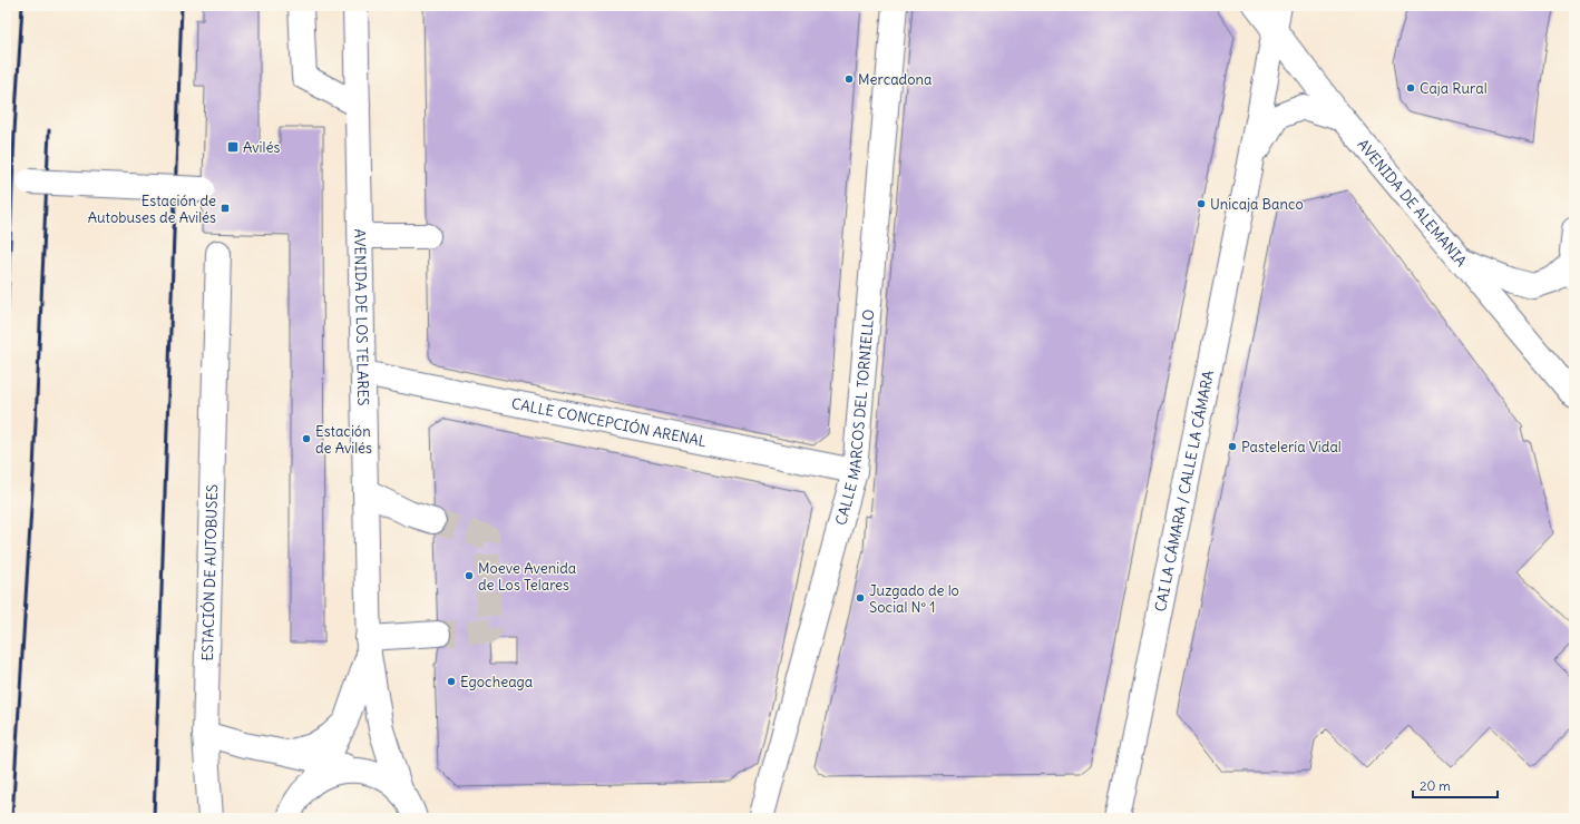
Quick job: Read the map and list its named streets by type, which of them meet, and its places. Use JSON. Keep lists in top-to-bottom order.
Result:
{
  "streets": {
    "street": [
      "AVENIDA DE ALEMANIA",
      "AVENIDA DE LOS TELARES",
      "CALLE MARCOS DEL TORNIELLO",
      "CALLE CONCEPCIÓN ARENAL",
      "CAI LA CÁMARA / CALLE LA CÁMARA",
      "ESTACIÓN DE AUTOBUSES"
    ]
  },
  "crossings": [
    ["AVENIDA DE ALEMANIA", "CAI LA CÁMARA / CALLE LA CÁMARA"],
    ["AVENIDA DE LOS TELARES", "CALLE CONCEPCIÓN ARENAL"],
    ["CALLE MARCOS DEL TORNIELLO", "CALLE CONCEPCIÓN ARENAL"]
  ],
  "places": {
    "other": [
      "Mercadona",
      "Caja Rural",
      "Unicaja Banco",
      "Estación de Avilés",
      "Pastelería Vidal",
      "Moeve Avenida de Los Telares",
      "Juzgado de lo Social Nº 1",
      "Egocheaga"
    ],
    "transit": ["Avilés", "Estación de Autobuses de Avilés"]
  },
  "scale_bar": "20 m"
}
